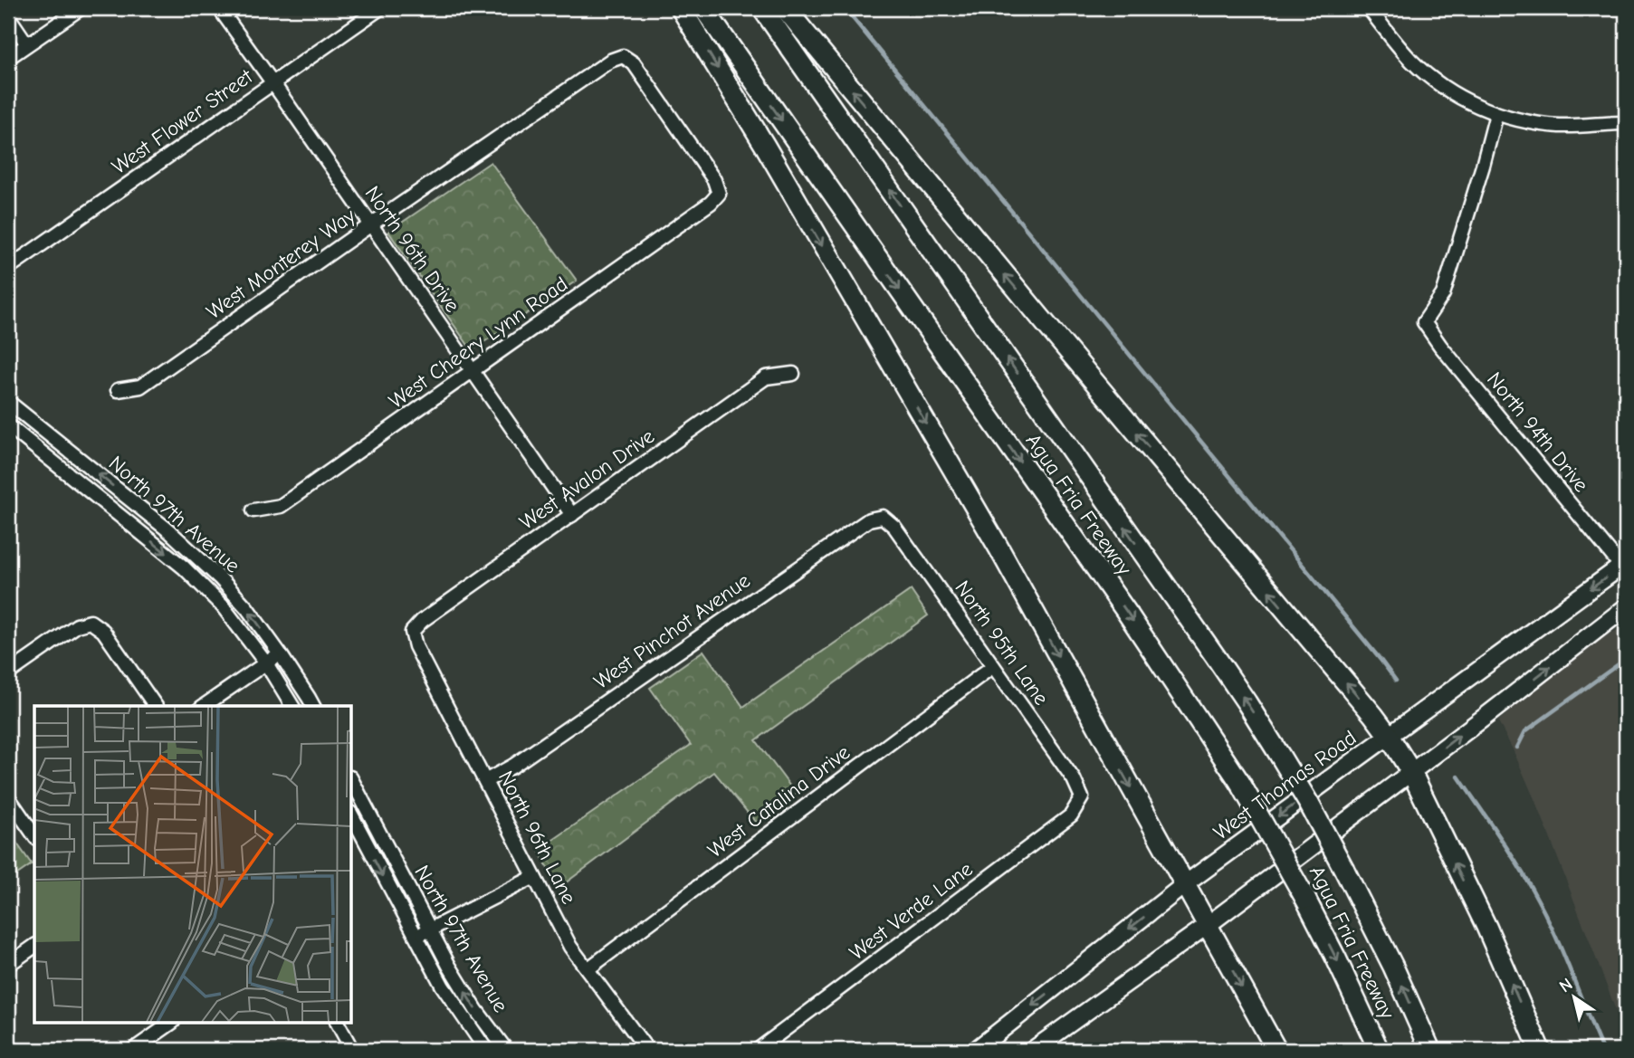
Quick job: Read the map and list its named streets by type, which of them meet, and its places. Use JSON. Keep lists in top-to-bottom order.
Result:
{
  "streets": {
    "highway": ["Agua Fria Freeway"],
    "main road": ["West Thomas Road"],
    "street": [
      "West Flower Street",
      "North 96th Drive",
      "West Monterey Way",
      "West Cheery Lynn Road",
      "North 94th Drive",
      "West Avalon Drive",
      "North 97th Avenue",
      "West Pinchot Avenue",
      "North 95th Lane",
      "West Catalina Drive",
      "North 96th Lane",
      "West Verde Lane"
    ]
  },
  "crossings": [
    ["West Flower Street", "North 96th Drive"],
    ["North 96th Drive", "West Monterey Way"],
    ["North 96th Drive", "West Cheery Lynn Road"],
    ["North 96th Drive", "West Avalon Drive"],
    ["West Monterey Way", "West Cheery Lynn Road"],
    ["North 94th Drive", "West Thomas Road"],
    ["West Avalon Drive", "North 96th Lane"],
    ["West Pinchot Avenue", "North 95th Lane"],
    ["West Pinchot Avenue", "North 96th Lane"],
    ["North 95th Lane", "West Catalina Drive"],
    ["North 95th Lane", "West Verde Lane"],
    ["West Catalina Drive", "North 96th Lane"]
  ],
  "north": "top left"
}
